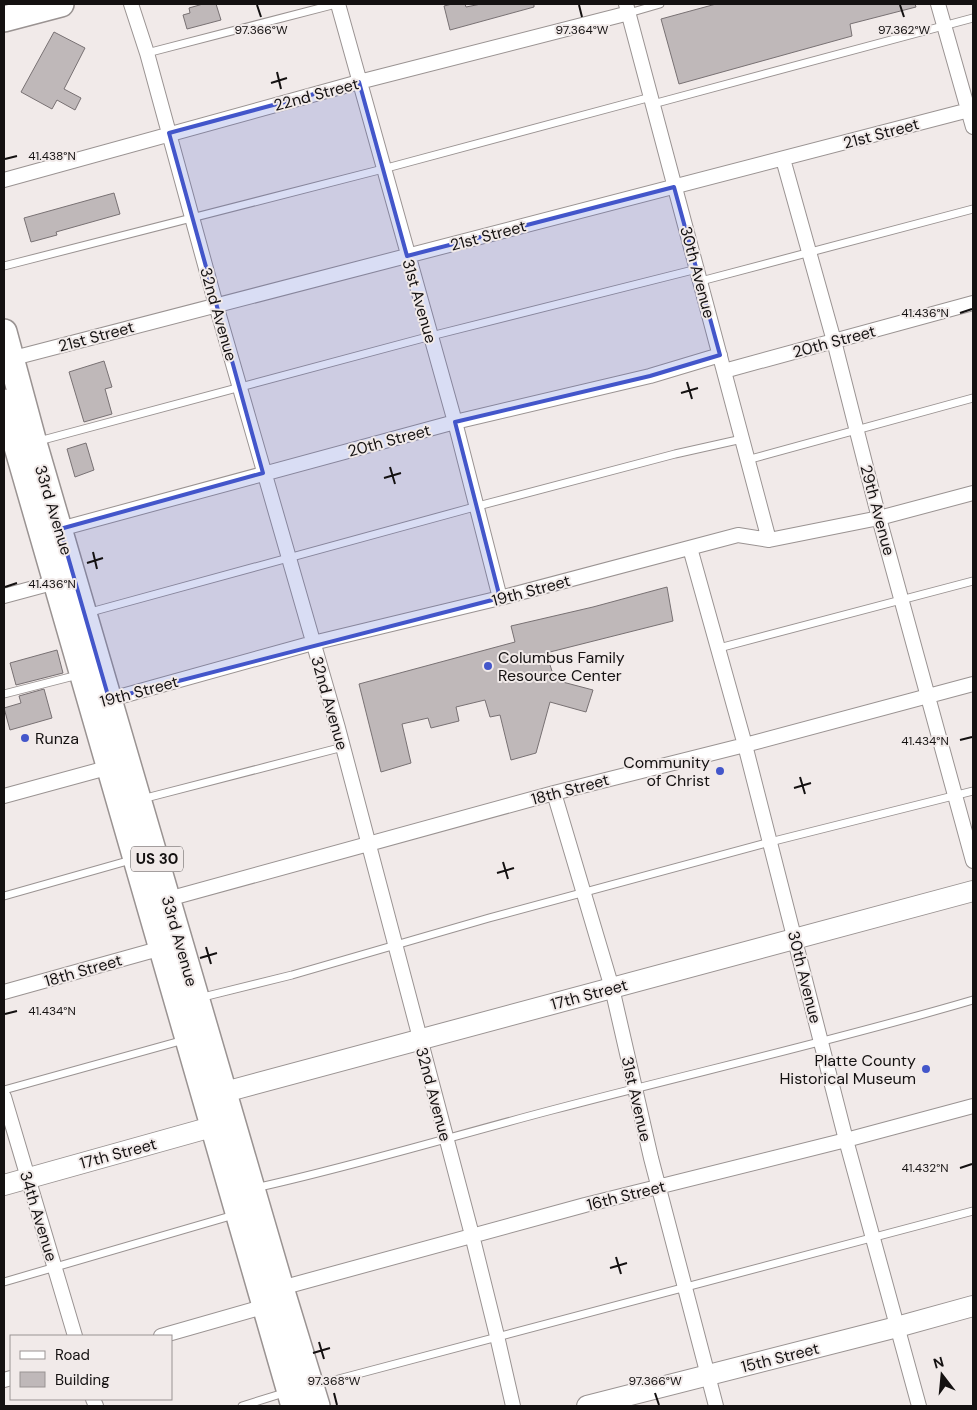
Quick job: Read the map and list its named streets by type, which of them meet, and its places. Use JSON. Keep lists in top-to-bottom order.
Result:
{
  "streets": {
    "highway": ["33rd Avenue", "US 30"],
    "main road": ["17th Street", "15th Street"],
    "street": [
      "22nd Street",
      "21st Street",
      "30th Avenue",
      "31st Avenue",
      "32nd Avenue",
      "20th Street",
      "29th Avenue",
      "19th Street",
      "18th Street",
      "16th Street",
      "34th Avenue"
    ]
  },
  "crossings": [
    ["22nd Street", "30th Avenue"],
    ["22nd Street", "31st Avenue"],
    ["22nd Street", "32nd Avenue"],
    ["21st Street", "30th Avenue"],
    ["21st Street", "31st Avenue"],
    ["21st Street", "32nd Avenue"],
    ["21st Street", "33rd Avenue"],
    ["21st Street", "29th Avenue"],
    ["30th Avenue", "20th Street"],
    ["30th Avenue", "19th Street"],
    ["30th Avenue", "18th Street"],
    ["30th Avenue", "17th Street"],
    ["30th Avenue", "16th Street"],
    ["30th Avenue", "15th Street"],
    ["31st Avenue", "20th Street"],
    ["31st Avenue", "19th Street"],
    ["31st Avenue", "18th Street"],
    ["31st Avenue", "17th Street"],
    ["31st Avenue", "16th Street"],
    ["31st Avenue", "15th Street"],
    ["32nd Avenue", "20th Street"],
    ["32nd Avenue", "19th Street"],
    ["32nd Avenue", "18th Street"],
    ["32nd Avenue", "17th Street"],
    ["32nd Avenue", "16th Street"],
    ["20th Street", "33rd Avenue"],
    ["20th Street", "29th Avenue"],
    ["33rd Avenue", "19th Street"],
    ["33rd Avenue", "18th Street"],
    ["33rd Avenue", "17th Street"],
    ["33rd Avenue", "16th Street"],
    ["29th Avenue", "19th Street"],
    ["29th Avenue", "18th Street"],
    ["17th Street", "34th Avenue"]
  ],
  "places": [
    "Columbus Family Resource Center",
    "Runza",
    "Community of Christ",
    "Platte County Historical Museum"
  ],
  "legend": ["Road", "Building"],
  "north": "top",
  "coordinates": [
    "97.366°W",
    "97.364°W",
    "97.362°W",
    "41.438°N",
    "41.436°N",
    "41.434°N",
    "41.432°N",
    "97.368°W"
  ]
}
